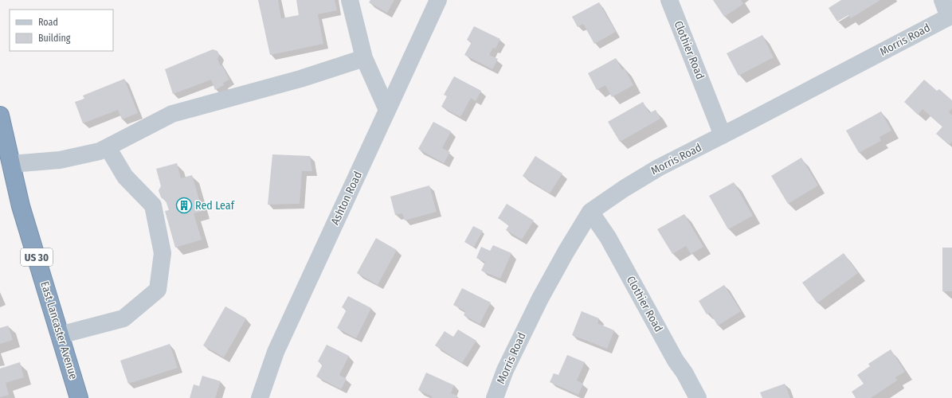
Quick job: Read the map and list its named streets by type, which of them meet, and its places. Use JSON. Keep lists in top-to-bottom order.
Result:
{
  "streets": {
    "highway": ["US 30", "East Lancaster Avenue"],
    "street": ["Morris Road", "Clothier Road", "Ashton Road"]
  },
  "crossings": [
    ["Morris Road", "Clothier Road"]
  ],
  "places": {
    "building": ["Red Leaf"]
  },
  "legend": ["Road", "Building"]
}
